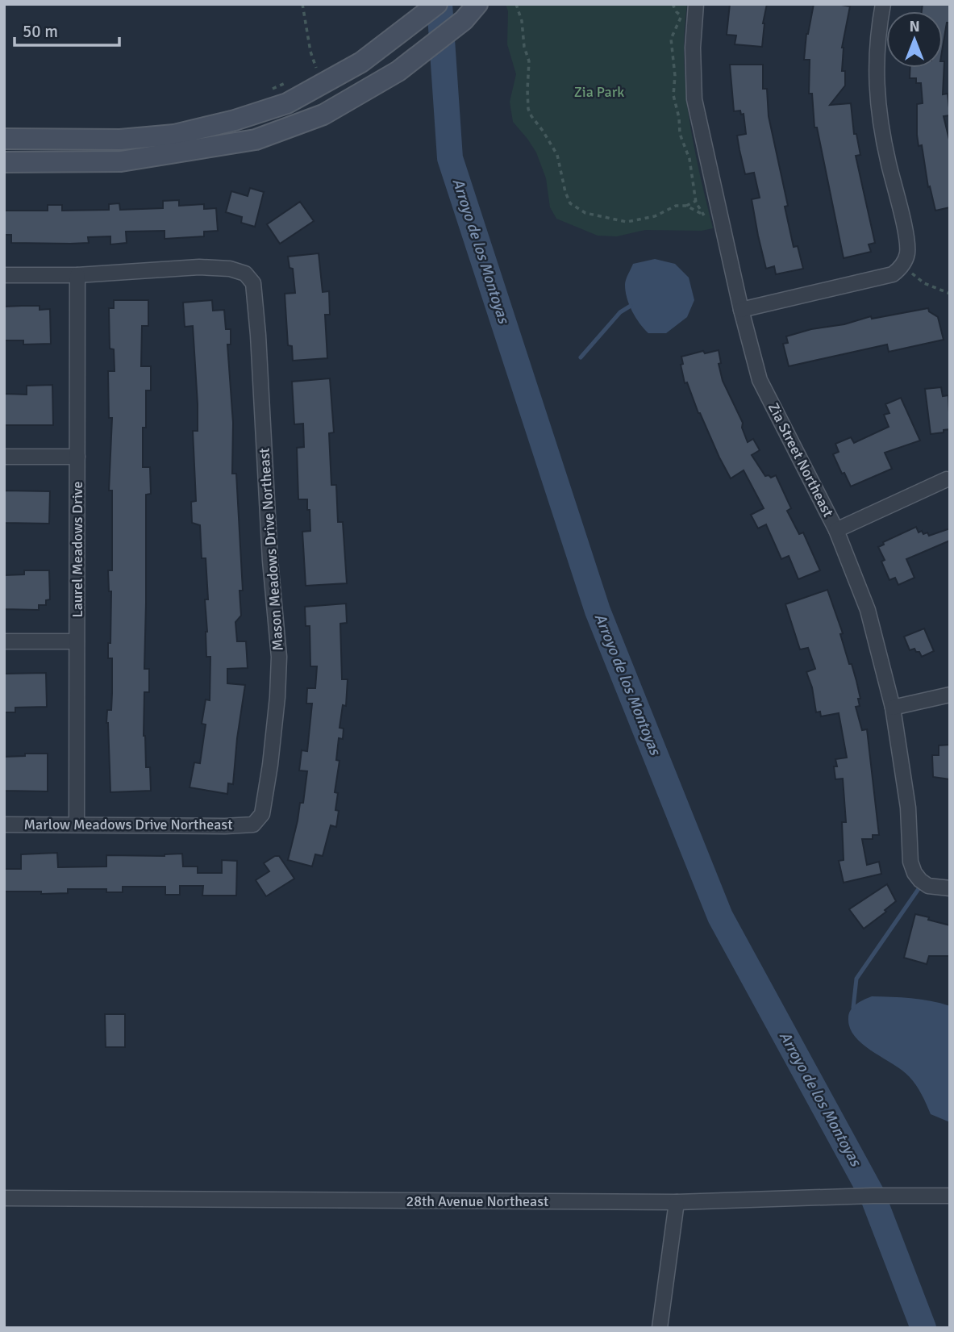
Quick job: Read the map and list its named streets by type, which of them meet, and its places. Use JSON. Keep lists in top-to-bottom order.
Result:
{
  "streets": {
    "street": [
      "Zia Street Northeast",
      "Laurel Meadows Drive",
      "Mason Meadows Drive Northeast",
      "Marlow Meadows Drive Northeast",
      "28th Avenue Northeast"
    ]
  },
  "crossings": [
    ["Laurel Meadows Drive", "Mason Meadows Drive Northeast"],
    ["Laurel Meadows Drive", "Marlow Meadows Drive Northeast"],
    ["Mason Meadows Drive Northeast", "Marlow Meadows Drive Northeast"]
  ],
  "water": ["Arroyo de los Montoyas"],
  "parks": ["Zia Park"],
  "scale_bar": "50 m",
  "north": "top"
}
